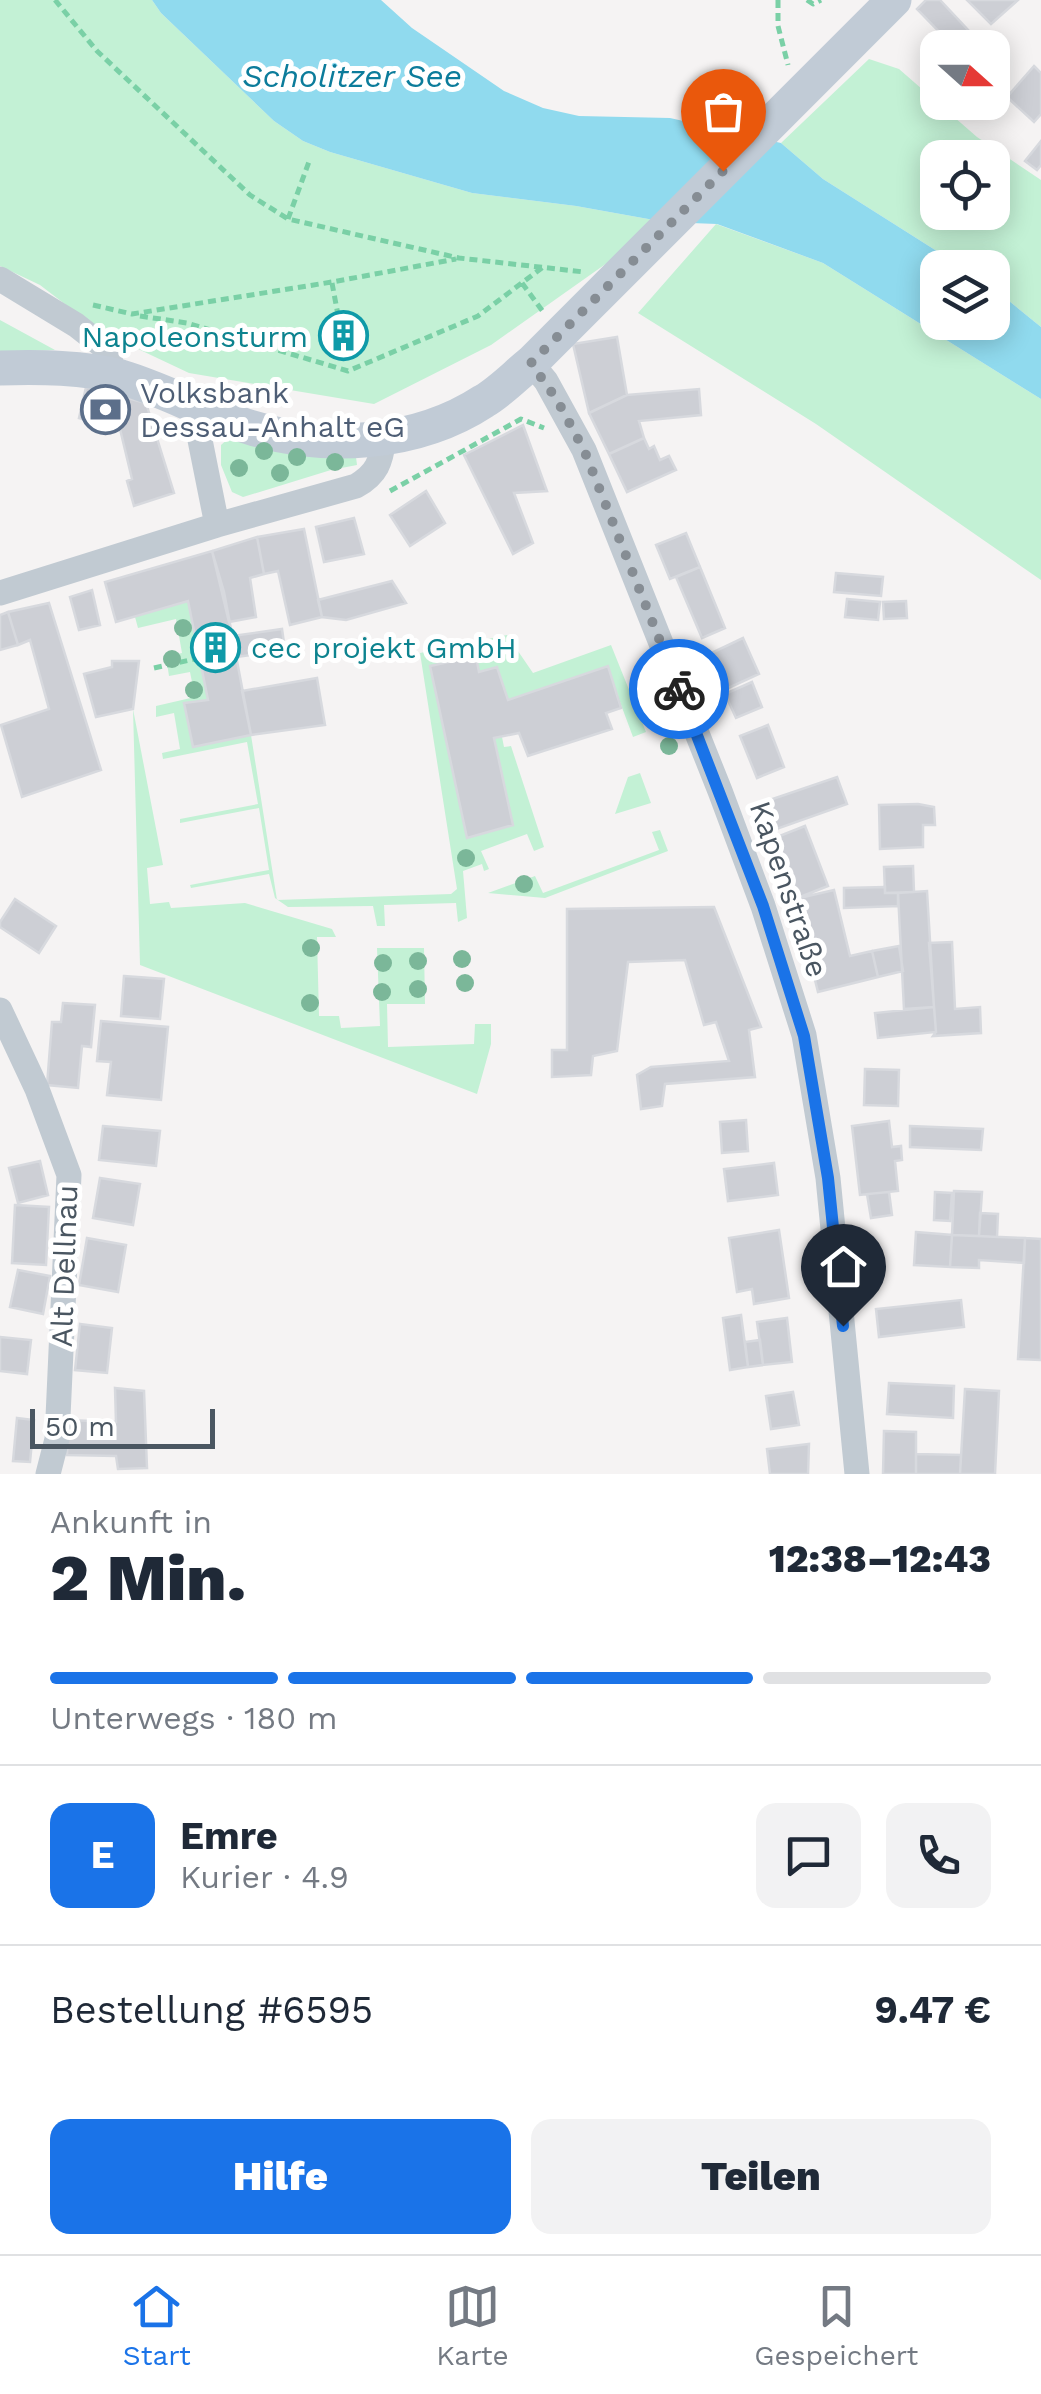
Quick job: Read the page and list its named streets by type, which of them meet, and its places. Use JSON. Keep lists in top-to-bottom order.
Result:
{
  "streets": {
    "street": ["Kapenstraße", "Alt Dellnau"]
  },
  "water": ["Scholitzer See"],
  "places": {
    "building": ["Napoleonsturm", "cec projekt GmbH"],
    "bank": ["Volksbank Dessau-Anhalt eG"]
  },
  "scale_bar": "50 m",
  "north": "right",
  "page": {
    "scale": "50 m",
    "heading": ["2 Min.", "Ankunft in", "12:38–12:43"],
    "panel": [
      "Emre",
      "Kurier · 4.9",
      "Bestellung #6595",
      "9.47 €"
    ],
    "bar": "Unterwegs · 180 m",
    "round": "E",
    "buttons": ["Hilfe", "Teilen"],
    "tabs": ["Start", "Karte", "Gespeichert"]
  }
}
